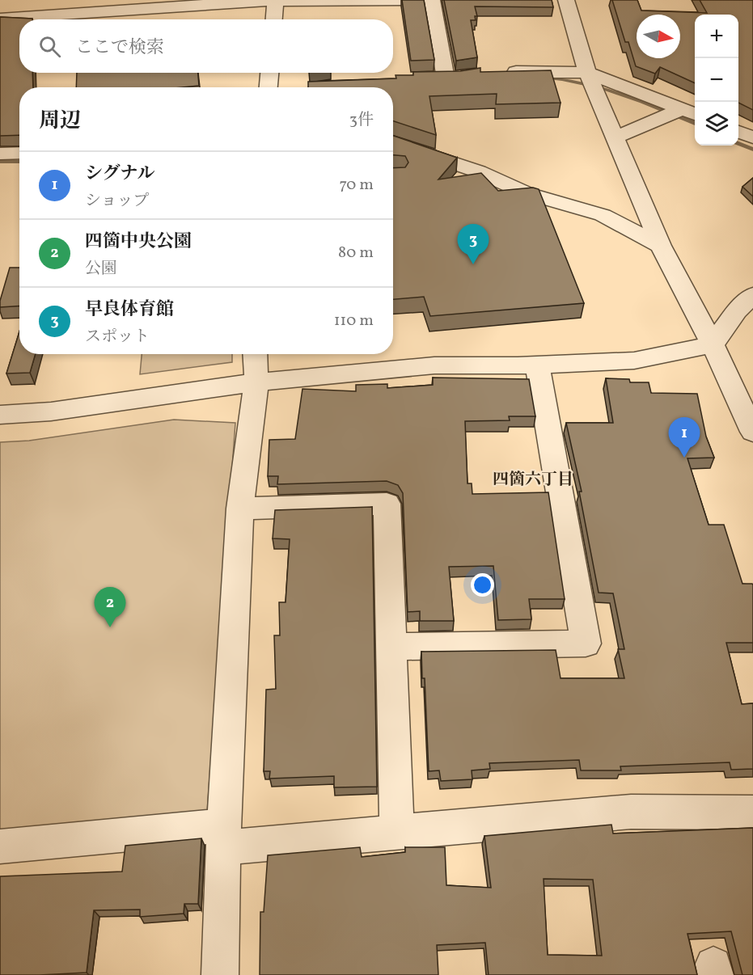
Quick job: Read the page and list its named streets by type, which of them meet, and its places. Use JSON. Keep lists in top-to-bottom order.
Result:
{
  "districts": ["四箇六丁目"],
  "north": "right",
  "page": {
    "map_buttons": ["+", "−"],
    "search": "ここで検索",
    "heading": ["周辺", "3件"],
    "list": [
      {
        "mark": "1",
        "name": "シグナル",
        "note": "ショップ",
        "value": "70 m"
      },
      {
        "mark": "2",
        "name": "四箇中央公園",
        "note": "公園",
        "value": "80 m"
      },
      {
        "mark": "3",
        "name": "早良体育館",
        "note": "スポット",
        "value": "110 m"
      }
    ],
    "pins": ["3", "1", "2"]
  }
}
